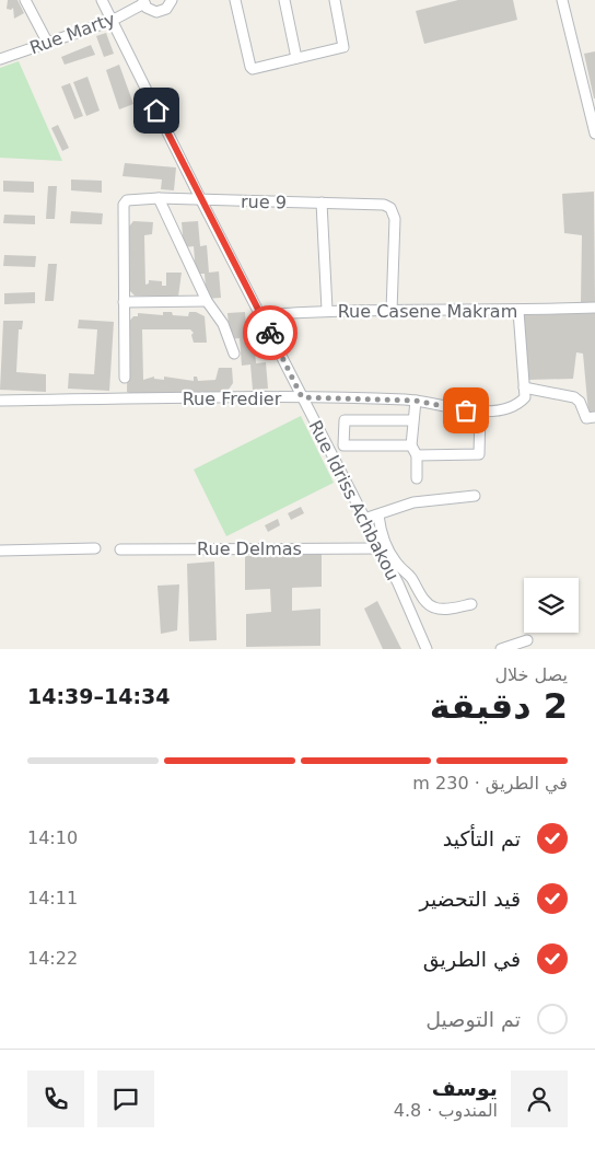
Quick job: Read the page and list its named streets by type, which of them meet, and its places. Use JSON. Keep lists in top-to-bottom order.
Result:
{
  "streets": {
    "street": [
      "Rue Marty",
      "rue 9",
      "Rue Casene Makram",
      "Rue Fredier",
      "Rue Idriss Achbakou",
      "Rue Delmas"
    ]
  },
  "crossings": [
    ["Rue Marty", "Rue Idriss Achbakou"],
    ["rue 9", "Rue Casene Makram"],
    ["rue 9", "Rue Idriss Achbakou"],
    ["Rue Casene Makram", "Rue Idriss Achbakou"],
    ["Rue Fredier", "Rue Idriss Achbakou"],
    ["Rue Idriss Achbakou", "Rue Delmas"]
  ],
  "page": {
    "heading": ["2 دقيقة", "يصل خلال", "14:34–14:39"],
    "panel": ["يوسف", "المندوب · 4.8"],
    "bar": "في الطريق · 230 m",
    "list": [
      ["تم التأكيد", "14:10"],
      ["قيد التحضير", "14:11"],
      ["في الطريق", "14:22"],
      "تم التوصيل"
    ]
  }
}
